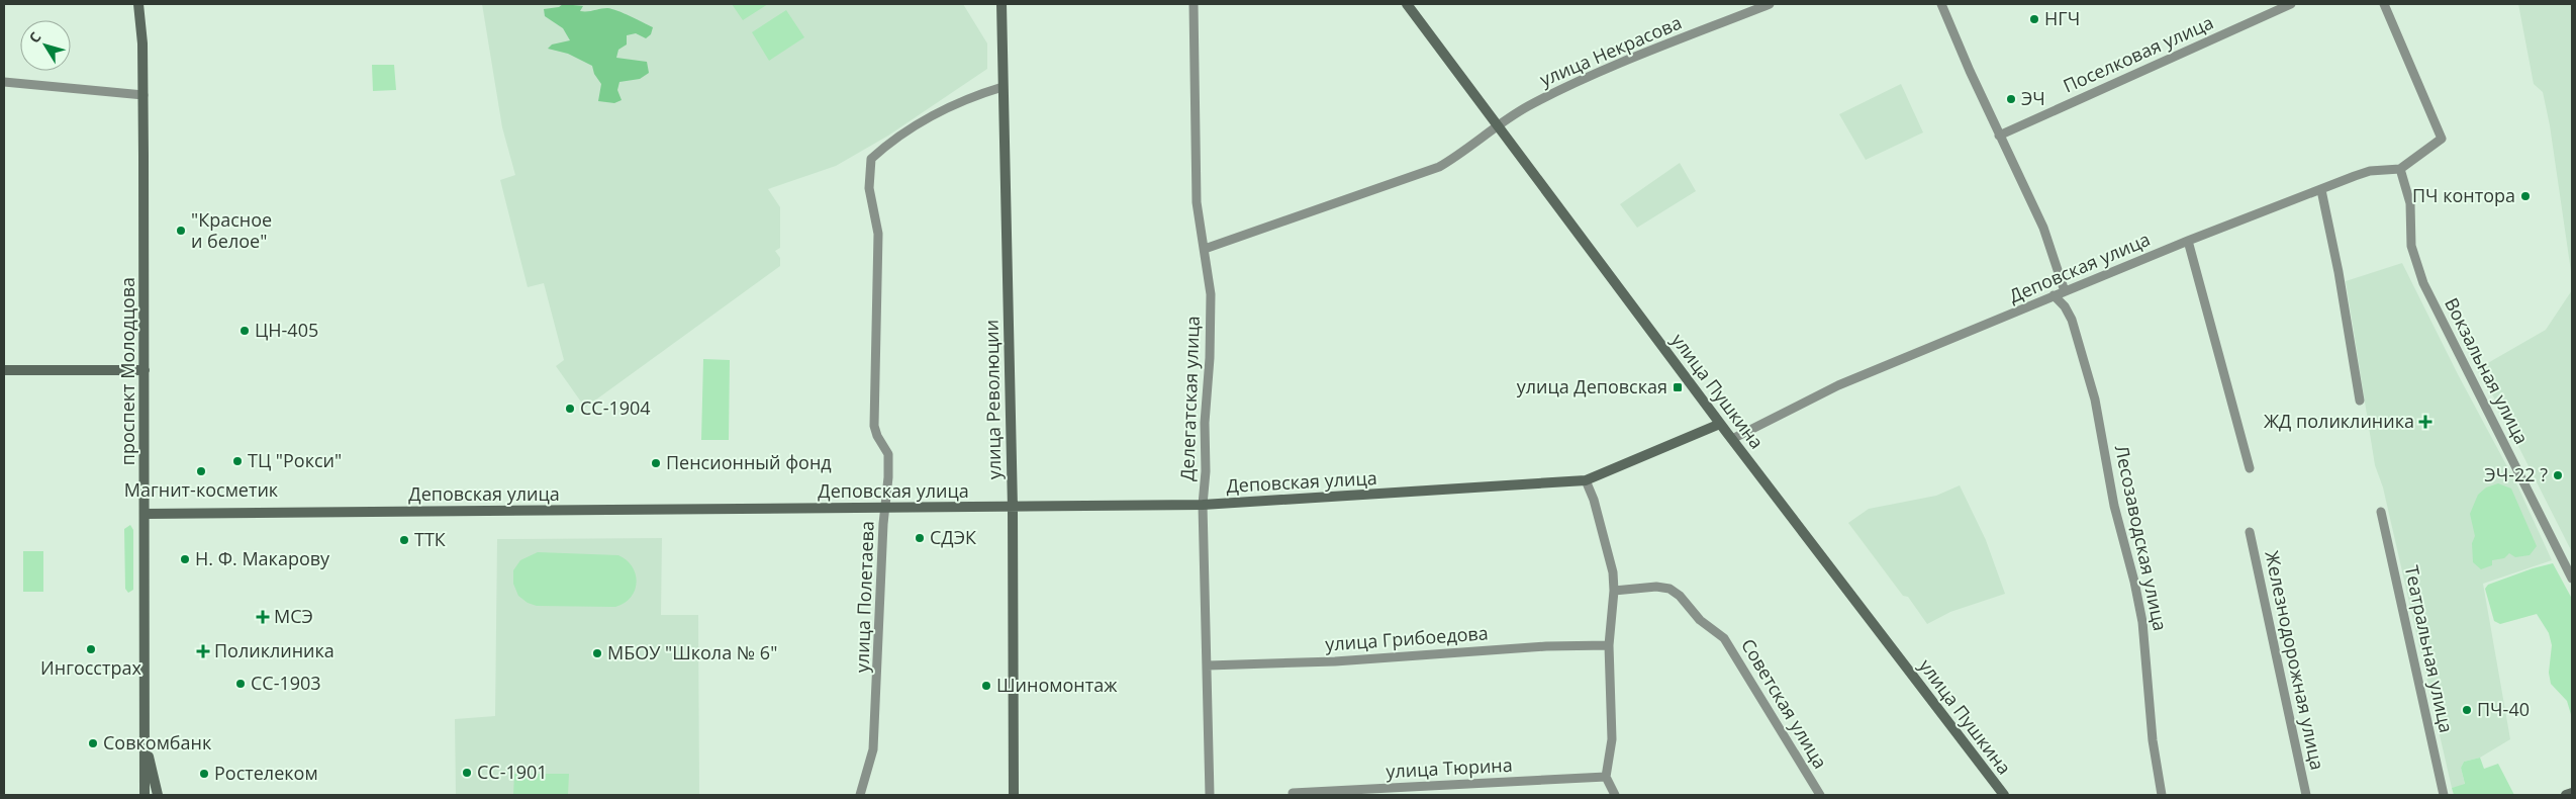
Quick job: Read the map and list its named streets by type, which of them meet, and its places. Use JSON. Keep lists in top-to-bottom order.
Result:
{
  "streets": {
    "street": [
      "улица Некрасова",
      "Поселковая улица",
      "Деповская улица",
      "проспект Молодцова",
      "Вокзальная улица",
      "улица Пушкина",
      "Делегатская улица",
      "улица Революции",
      "Лесозаводская улица",
      "улица Полетаева",
      "улица Грибоедова",
      "Театральная улица",
      "Железнодорожная улица",
      "Советская улица",
      "улица Тюрина"
    ]
  },
  "crossings": [
    ["улица Некрасова", "улица Пушкина"],
    ["улица Некрасова", "Делегатская улица"],
    ["Деповская улица", "проспект Молодцова"],
    ["Деповская улица", "Вокзальная улица"],
    ["Деповская улица", "улица Пушкина"],
    ["Деповская улица", "Делегатская улица"],
    ["Деповская улица", "улица Революции"],
    ["Деповская улица", "Лесозаводская улица"],
    ["Деповская улица", "улица Полетаева"],
    ["Делегатская улица", "улица Грибоедова"],
    ["улица Революции", "улица Полетаева"]
  ],
  "places": {
    "other": [
      "НГЧ",
      "ЭЧ",
      "ПЧ контора",
      "\"Красное и белое\"",
      "ЦН-405",
      "СС-1904",
      "ТЦ \"Рокси\"",
      "Пенсионный фонд",
      "Магнит-косметик",
      "ЭЧ-22 ?",
      "СДЭК",
      "ТТК",
      "Н. Ф. Макарову",
      "Ингосстрах",
      "МБОУ \"Школа № 6\"",
      "СС-1903",
      "Шиномонтаж",
      "ПЧ-40",
      "Совкомбанк",
      "СС-1901",
      "Ростелеком"
    ],
    "transit": ["улица Деповская"],
    "health": ["ЖД поликлиника", "МСЭ", "Поликлиника"]
  },
  "north": "top left"
}
